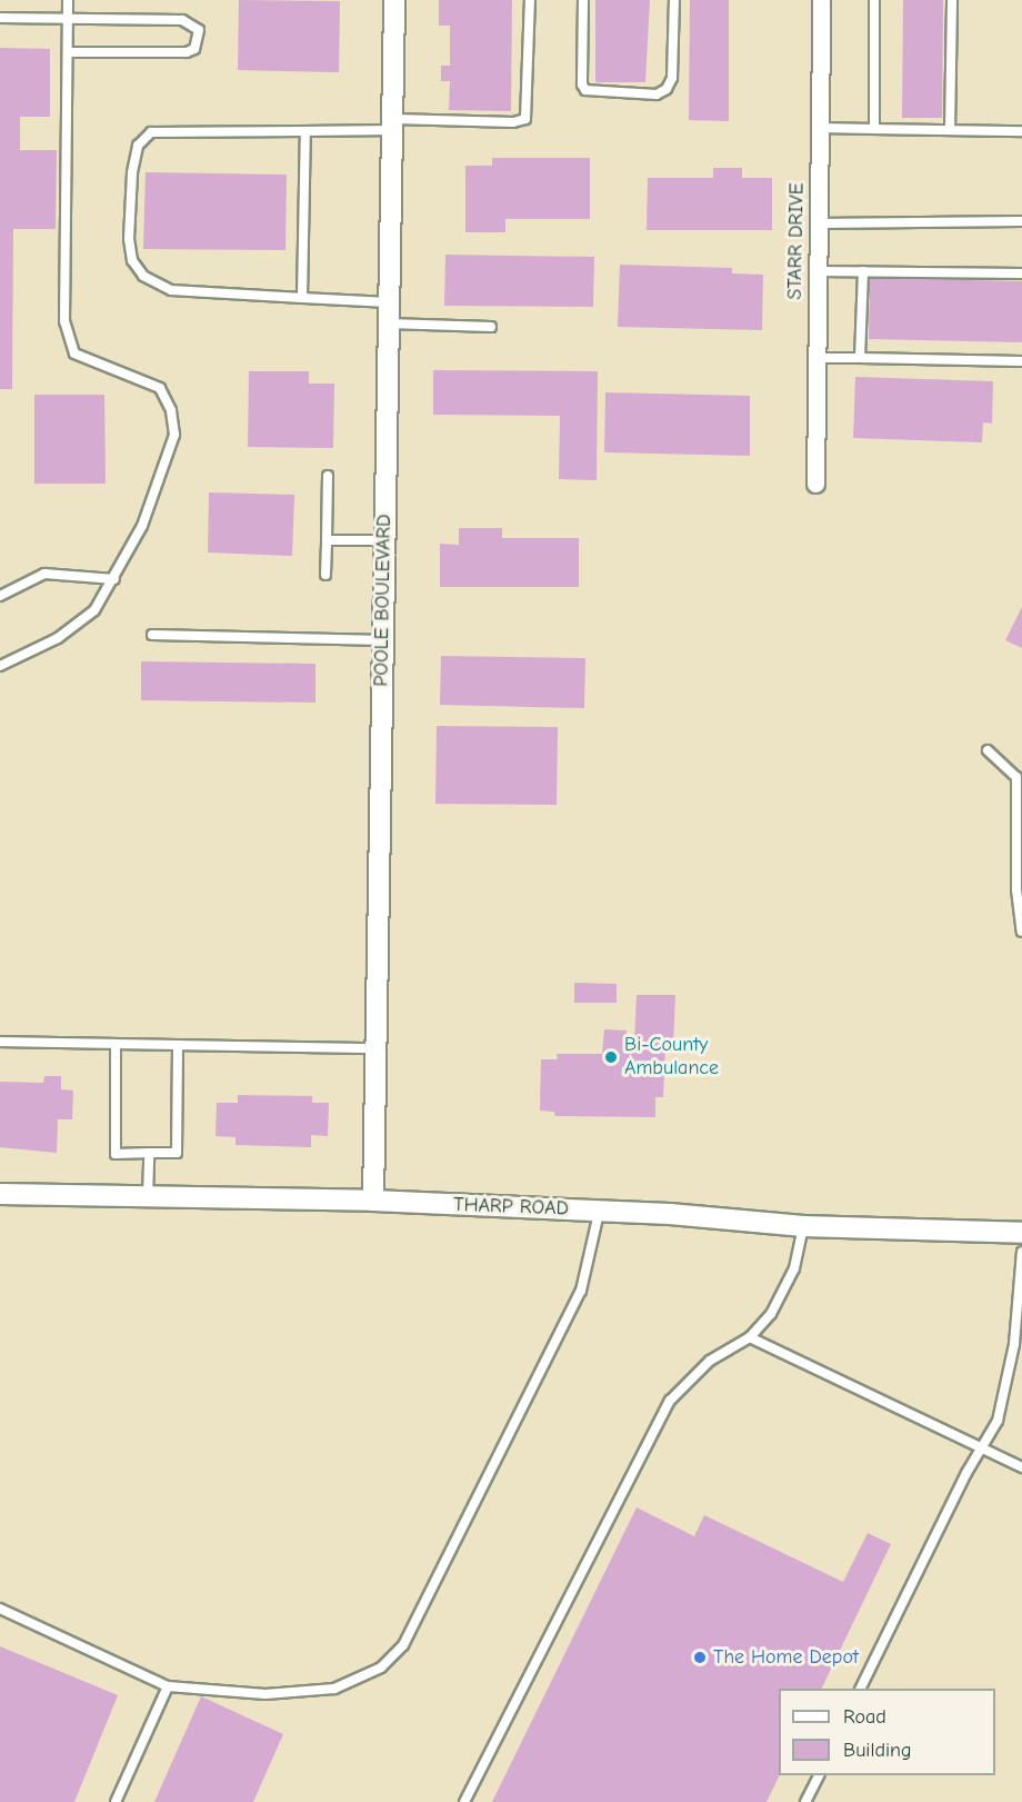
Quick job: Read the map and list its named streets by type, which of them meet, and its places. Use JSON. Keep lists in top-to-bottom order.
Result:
{
  "streets": {
    "street": ["STARR DRIVE", "POOLE BOULEVARD", "THARP ROAD"]
  },
  "crossings": [
    ["POOLE BOULEVARD", "THARP ROAD"]
  ],
  "places": ["Bi-County Ambulance", "The Home Depot"],
  "legend": ["Road", "Building"]
}
